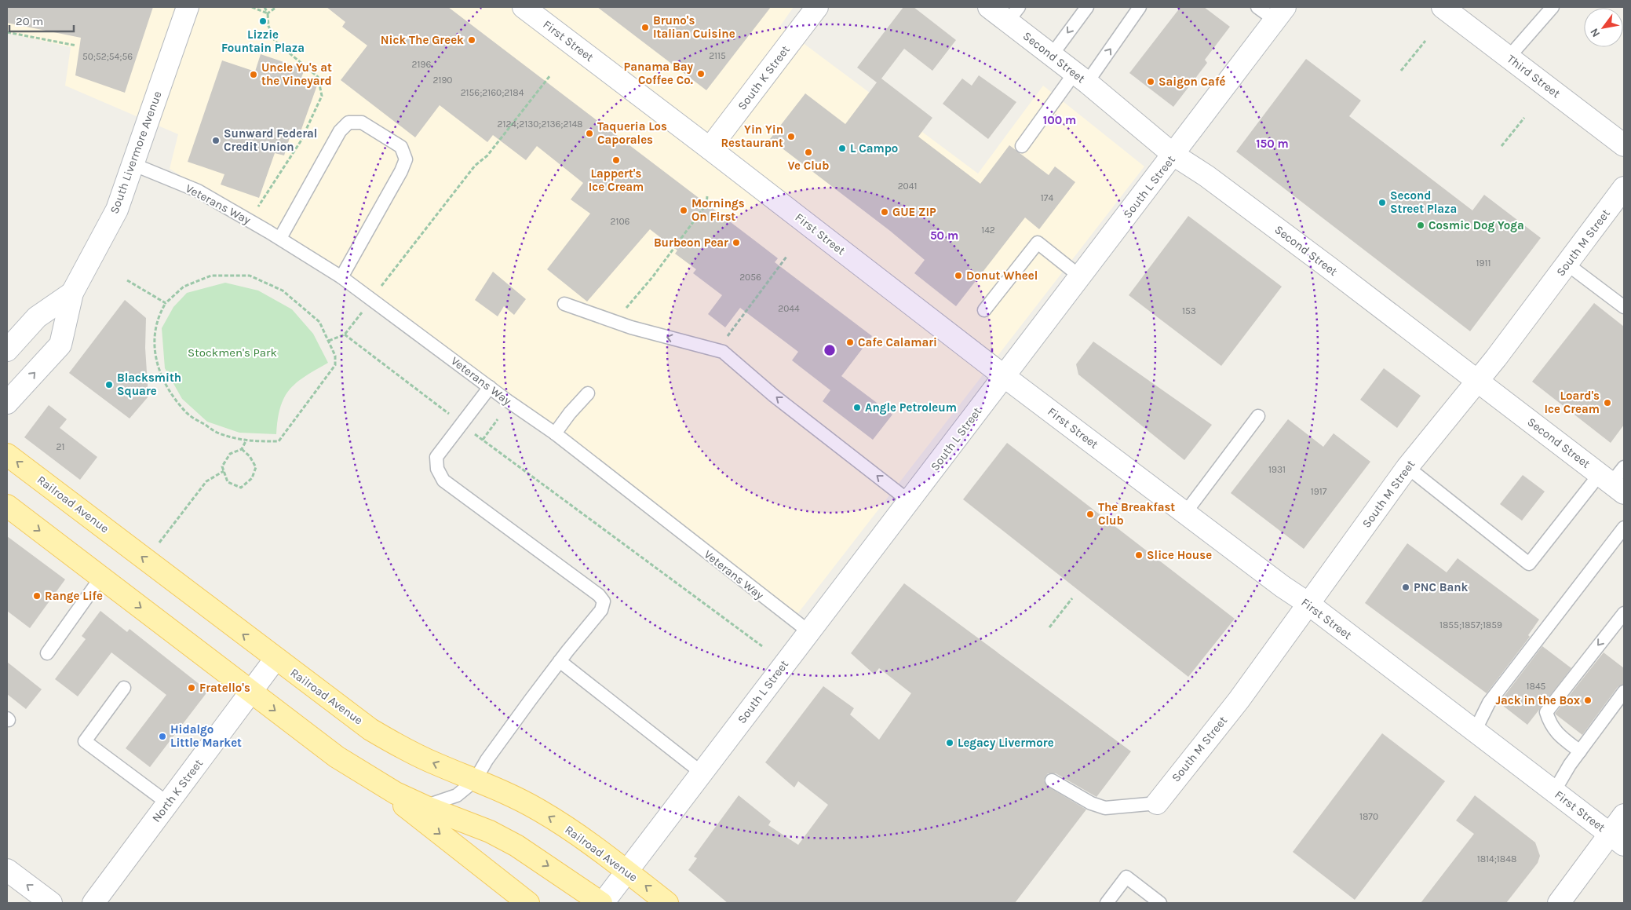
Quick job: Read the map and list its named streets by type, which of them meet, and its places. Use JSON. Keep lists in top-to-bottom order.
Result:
{
  "streets": {
    "main road": ["Railroad Avenue"],
    "street": [
      "First Street",
      "Second Street",
      "Third Street",
      "South K Street",
      "South Livermore Avenue",
      "South L Street",
      "South M Street",
      "North K Street"
    ],
    "lane": ["Veterans Way"]
  },
  "crossings": [
    ["First Street", "South K Street"],
    ["First Street", "South L Street"],
    ["First Street", "South M Street"],
    ["Second Street", "South L Street"],
    ["Second Street", "South M Street"],
    ["South Livermore Avenue", "Veterans Way"],
    ["South L Street", "Veterans Way"],
    ["South L Street", "Railroad Avenue"],
    ["Railroad Avenue", "North K Street"]
  ],
  "parks": ["Stockmen's Park"],
  "places": [
    "Lizzie Fountain Plaza",
    "Bruno's Italian Cuisine",
    "Nick The Greek",
    "Panama Bay Coffee Co.",
    "Uncle Yu's at the Vineyard",
    "Saigon Café",
    "Taqueria Los Caporales",
    "Yin Yin Restaurant",
    "Sunward Federal Credit Union",
    "L Campo",
    "Ve Club",
    "Lappert's Ice Cream",
    "Second Street Plaza",
    "Mornings On First",
    "GUE ZIP",
    "Cosmic Dog Yoga",
    "Burbeon Pear",
    "Donut Wheel",
    "Cafe Calamari",
    "Blacksmith Square",
    "Loard's Ice Cream",
    "Angle Petroleum",
    "The Breakfast Club",
    "Slice House",
    "PNC Bank",
    "Range Life",
    "Fratello's",
    "Jack in the Box",
    "Hidalgo Little Market",
    "Legacy Livermore"
  ],
  "house_numbers": [
    "2115",
    "50;52;54;56",
    "2196",
    "2190",
    "2156;2160;2184",
    "2124;2130;2136;2148",
    "2041",
    "174",
    "2106",
    "142",
    "1911",
    "2056",
    "2044",
    "153",
    "21",
    "1931",
    "1917",
    "1855;1857;1859",
    "1845",
    "1870",
    "1814;1848"
  ],
  "scale_bar": "20 m",
  "north": "bottom left",
  "rings": ["100 m", "150 m", "50 m"]
}
